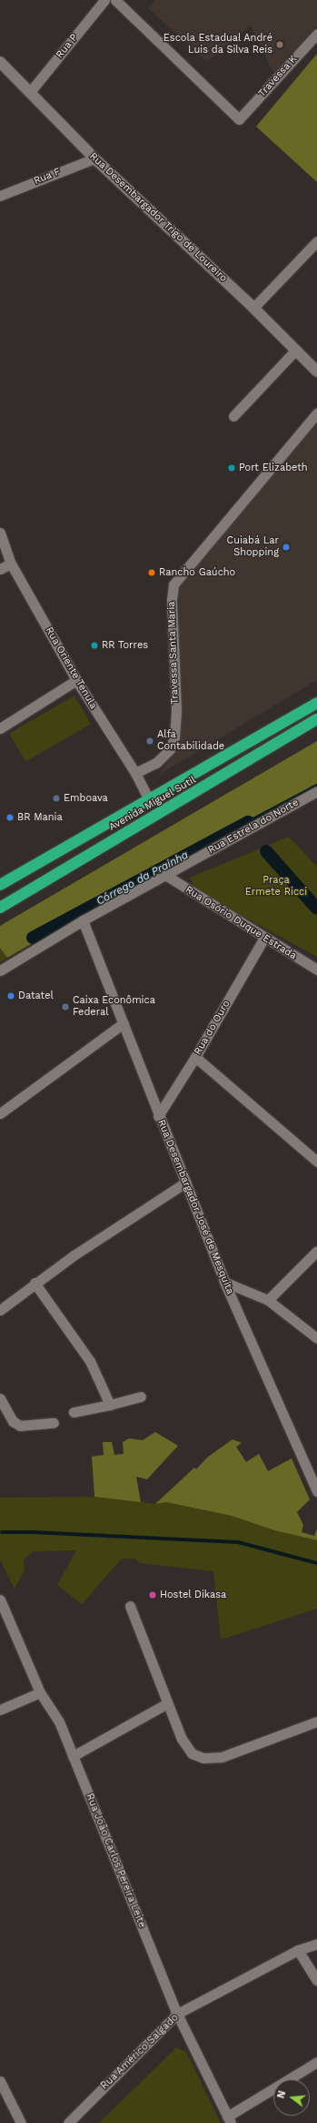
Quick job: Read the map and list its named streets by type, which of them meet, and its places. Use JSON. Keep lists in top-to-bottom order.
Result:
{
  "streets": {
    "highway": ["Avenida Miguel Sutil"],
    "street": [
      "Rua P",
      "Travessa K",
      "Rua F",
      "Rua Desembargador Trigo de Loureiro",
      "Travessa Santa Maria",
      "Rua Oriente Tenula",
      "Rua Estrela do Norte",
      "Rua Osório Duque Estrada",
      "Rua do Ouro",
      "Rua Desembargador José de Mesquita",
      "Rua João Carlos Pereira Leite",
      "Rua Américo Salgado"
    ]
  },
  "crossings": [
    ["Rua P", "Rua Desembargador Trigo de Loureiro"],
    ["Rua F", "Rua Desembargador Trigo de Loureiro"],
    ["Travessa Santa Maria", "Rua Oriente Tenula"],
    ["Rua Oriente Tenula", "Avenida Miguel Sutil"],
    ["Rua Estrela do Norte", "Rua Osório Duque Estrada"],
    ["Rua Estrela do Norte", "Rua Desembargador José de Mesquita"],
    ["Rua Osório Duque Estrada", "Rua do Ouro"],
    ["Rua do Ouro", "Rua Desembargador José de Mesquita"],
    ["Rua João Carlos Pereira Leite", "Rua Américo Salgado"]
  ],
  "water": ["Córrego da Prainha"],
  "parks": ["Praça Ermete Ricci"],
  "places": [
    "Escola Estadual André Luis da Silva Reis",
    "Port Elizabeth",
    "Cuiabá Lar Shopping",
    "Rancho Gaúcho",
    "RR Torres",
    "Alfa Contabilidade",
    "Emboava",
    "BR Mania",
    "Datatel",
    "Caixa Econômica Federal",
    "Hostel Dikasa"
  ],
  "north": "left"
}
